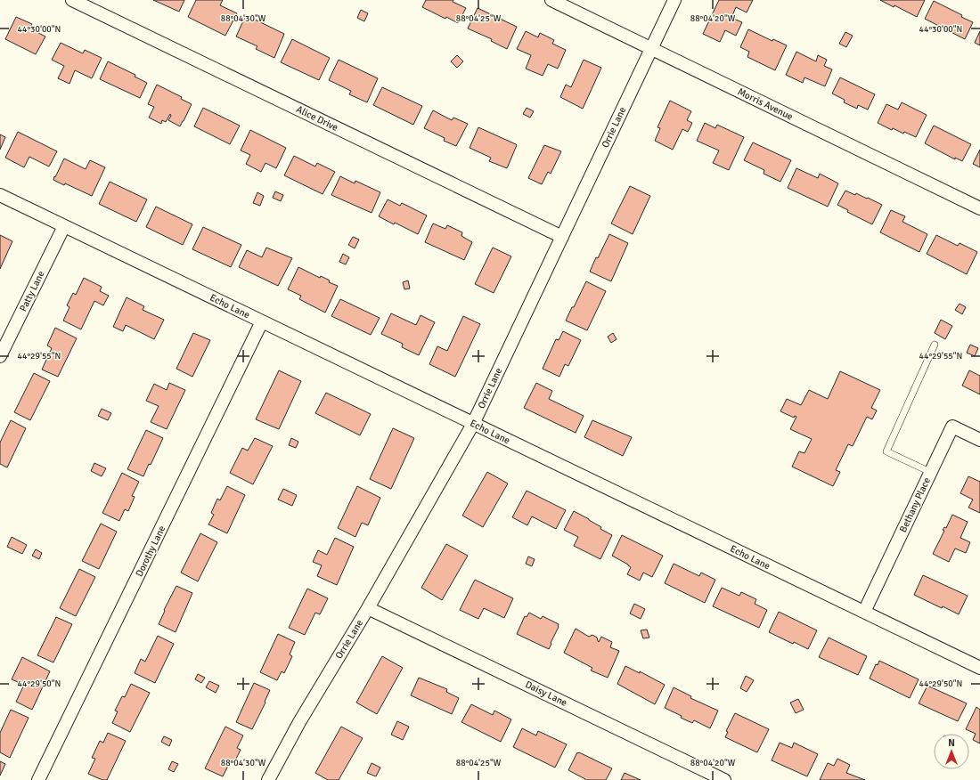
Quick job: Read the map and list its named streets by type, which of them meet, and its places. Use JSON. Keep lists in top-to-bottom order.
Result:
{
  "streets": {
    "street": [
      "Morris Avenue",
      "Alice Drive",
      "Orrie Lane",
      "Patty Lane",
      "Echo Lane",
      "Bethany Place",
      "Dorothy Lane",
      "Daisy Lane"
    ]
  },
  "crossings": [
    ["Morris Avenue", "Orrie Lane"],
    ["Alice Drive", "Orrie Lane"],
    ["Orrie Lane", "Echo Lane"],
    ["Orrie Lane", "Daisy Lane"],
    ["Patty Lane", "Echo Lane"],
    ["Echo Lane", "Bethany Place"],
    ["Echo Lane", "Dorothy Lane"]
  ],
  "north": "top",
  "coordinates": [
    "88°04'30\"W",
    "88°04'25\"W",
    "88°04'20\"W",
    "44°30'00\"N",
    "44°29'55\"N",
    "44°29'50\"N"
  ]
}
